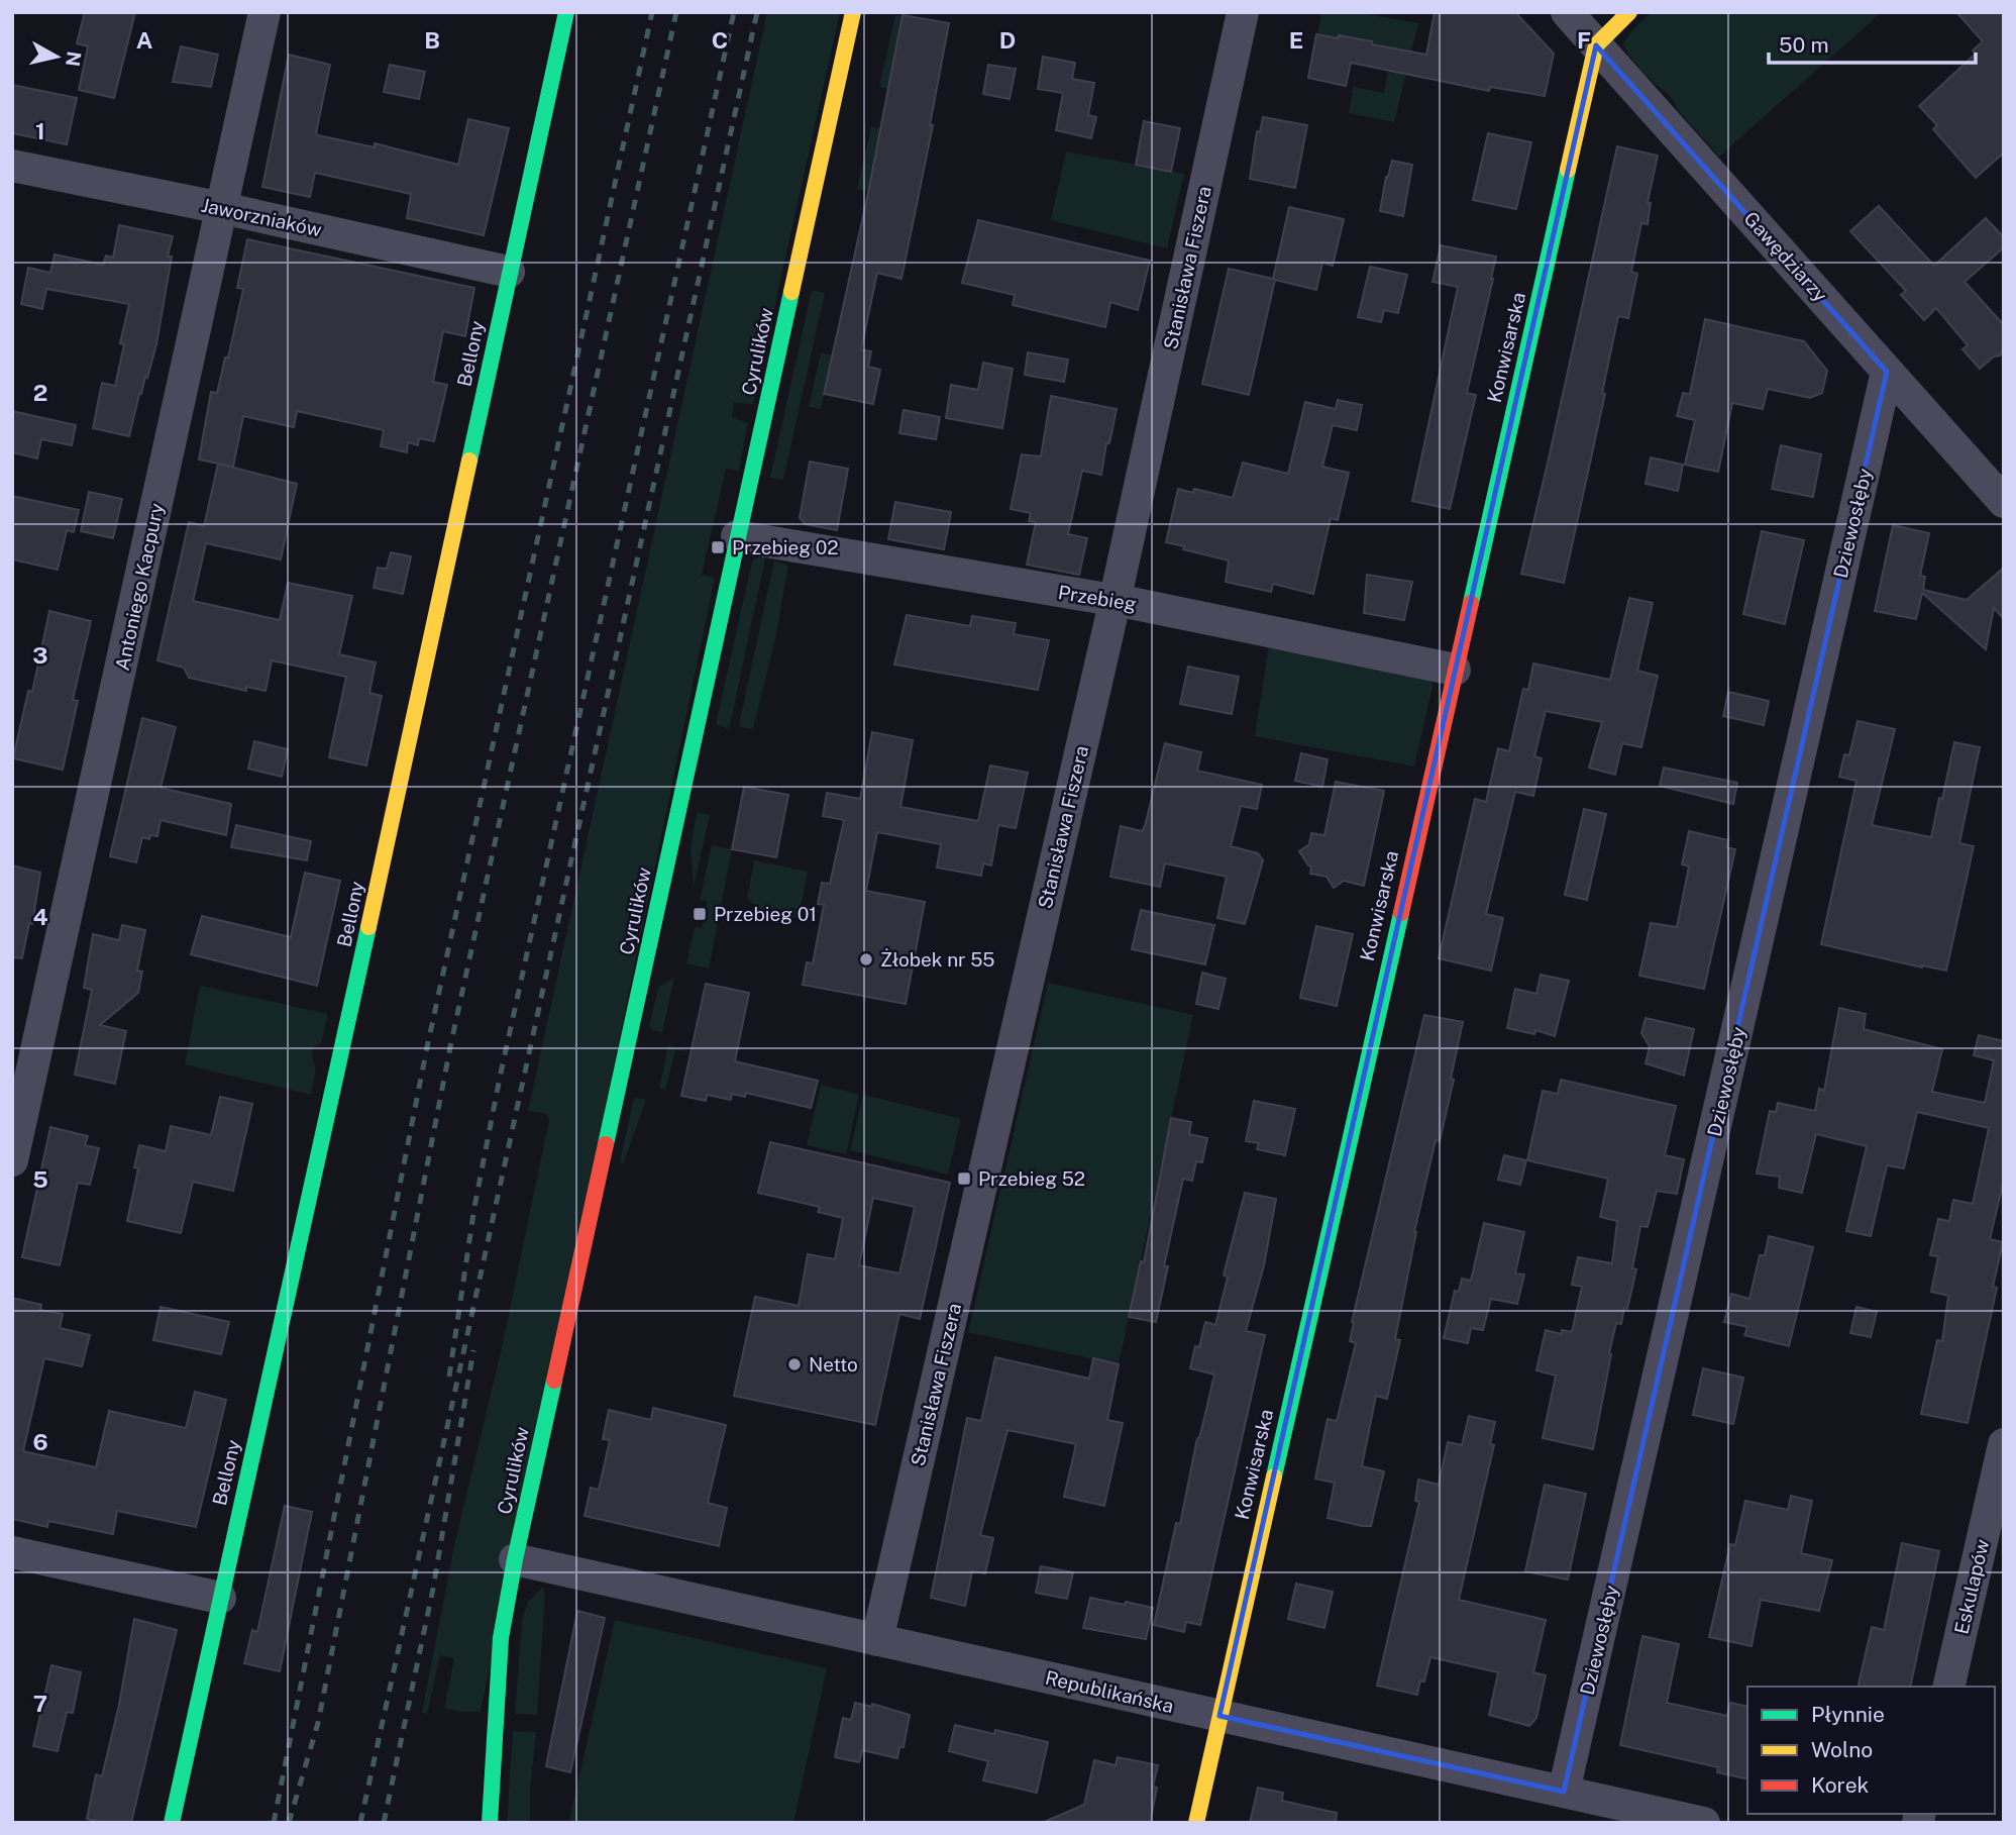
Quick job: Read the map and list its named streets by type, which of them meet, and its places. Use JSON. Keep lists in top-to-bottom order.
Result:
{
  "streets": {
    "street": [
      "Jaworzniaków",
      "Gawędziarzy",
      "Stanisława Fiszera",
      "Konwisarska",
      "Cyrulików",
      "Bellony",
      "Dziewosłęby",
      "Antoniego Kacpury",
      "Przebieg",
      "Eskulapów",
      "Republikańska"
    ]
  },
  "crossings": [
    ["Jaworzniaków", "Bellony"],
    ["Jaworzniaków", "Antoniego Kacpury"],
    ["Gawędziarzy", "Konwisarska"],
    ["Gawędziarzy", "Dziewosłęby"],
    ["Stanisława Fiszera", "Przebieg"],
    ["Stanisława Fiszera", "Republikańska"],
    ["Konwisarska", "Przebieg"],
    ["Konwisarska", "Republikańska"],
    ["Cyrulików", "Przebieg"],
    ["Cyrulików", "Republikańska"],
    ["Dziewosłęby", "Republikańska"]
  ],
  "places": {
    "transit": ["Przebieg 02", "Przebieg 01", "Przebieg 52"],
    "other": ["Żłobek nr 55", "Netto"]
  },
  "legend": ["Płynnie", "Wolno", "Korek"],
  "scale_bar": "50 m",
  "north": "right",
  "grid": {
    "columns": [
      "A",
      "B",
      "C",
      "D",
      "E",
      "F"
    ],
    "rows": [
      "1",
      "2",
      "3",
      "4",
      "5",
      "6",
      "7"
    ]
  }
}
